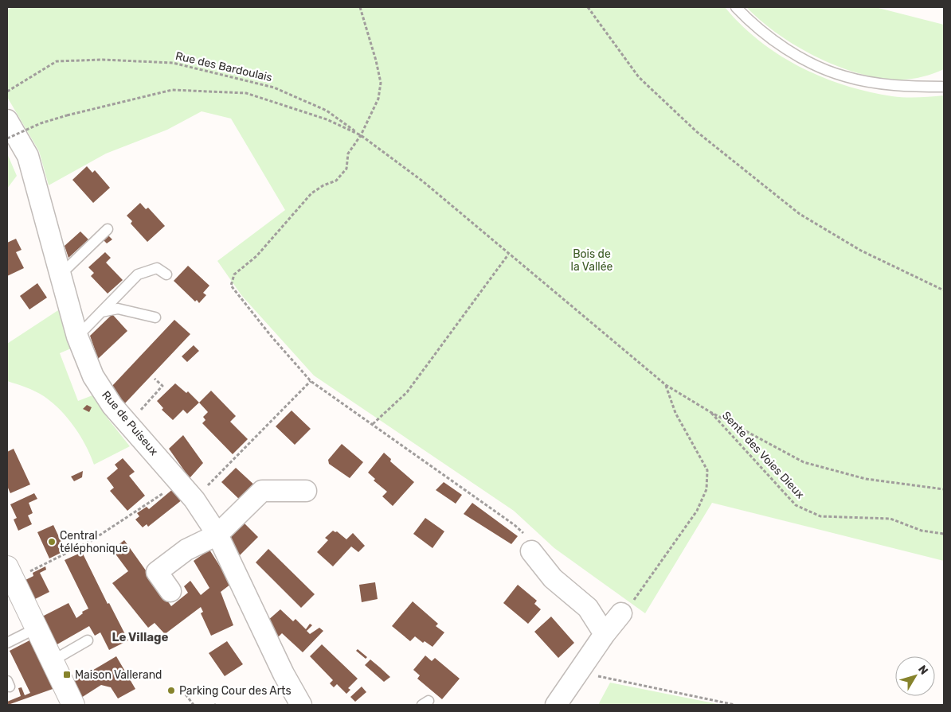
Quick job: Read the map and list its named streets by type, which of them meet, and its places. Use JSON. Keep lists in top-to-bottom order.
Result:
{
  "streets": {
    "street": ["Rue de Puiseux"],
    "path": ["Rue des Bardoulais", "Sente des Voies Dieux"]
  },
  "districts": ["Le Village"],
  "parks": ["Bois de la Vallée"],
  "places": {
    "other": ["Central téléphonique", "Parking Cour des Arts"],
    "transit": ["Maison Vallerand"]
  },
  "north": "top right"
}
